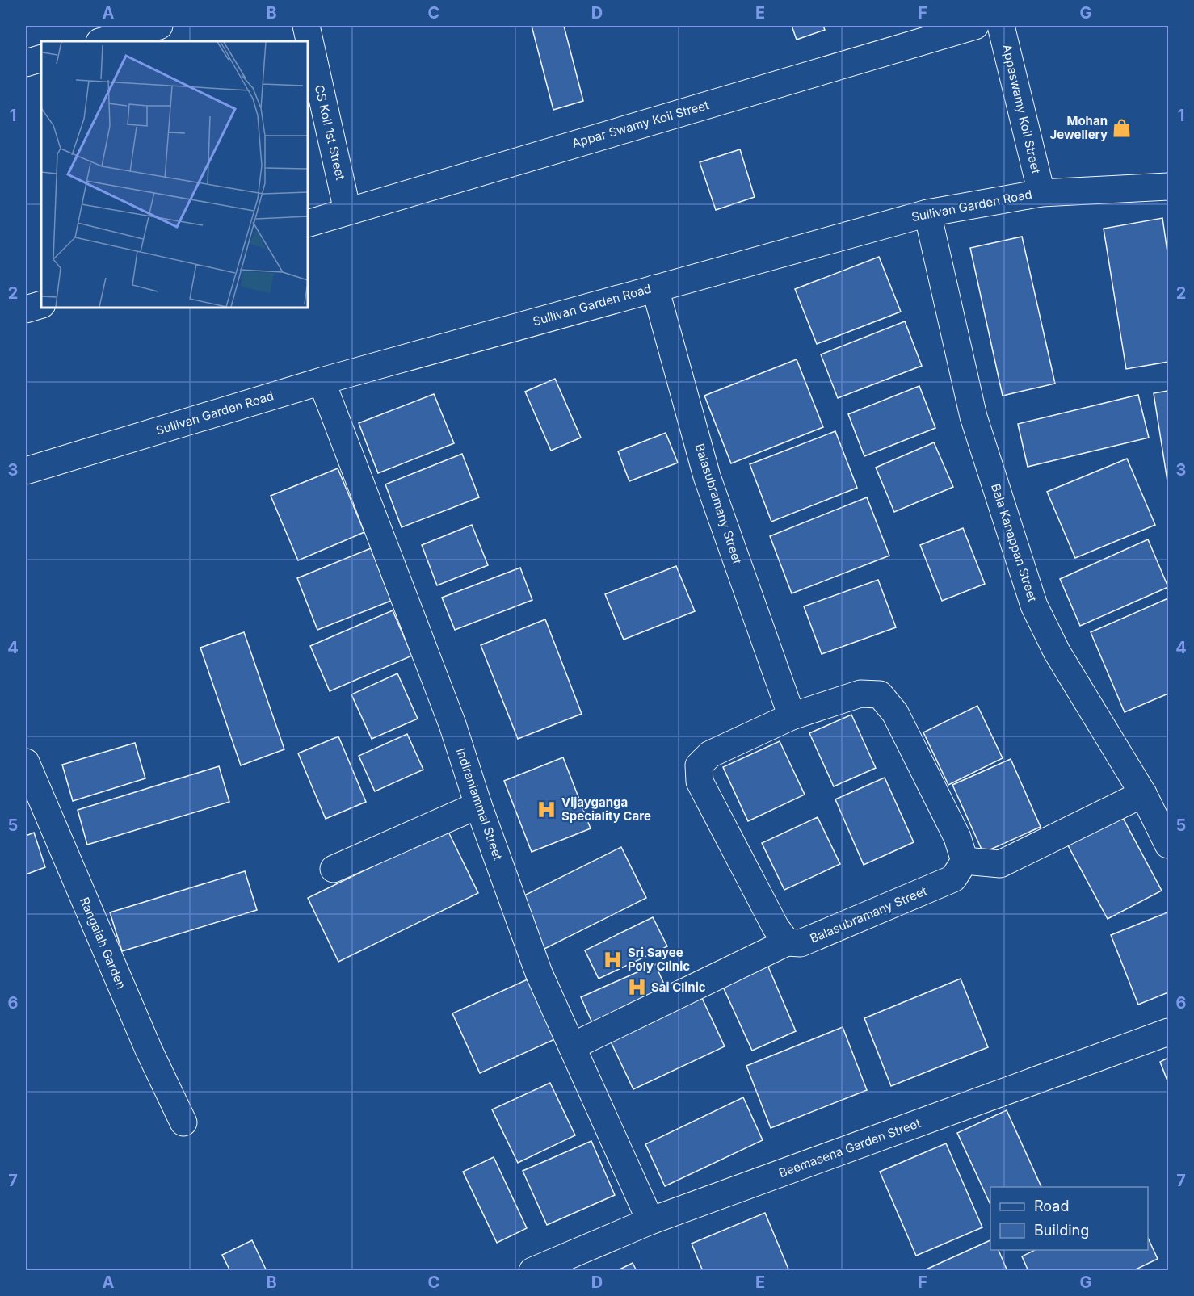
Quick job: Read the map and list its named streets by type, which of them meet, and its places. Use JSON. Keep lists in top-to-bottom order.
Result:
{
  "streets": {
    "street": [
      "Appaswamy Koil Street",
      "Appar Swamy Koil Street",
      "CS Koil 1st Street",
      "Sullivan Garden Road",
      "Balasubramany Street",
      "Bala Kanappan Street",
      "Indiraniammal Street",
      "Rangaiah Garden",
      "Beemasena Garden Street"
    ]
  },
  "crossings": [
    ["Appaswamy Koil Street", "Sullivan Garden Road"],
    ["Appar Swamy Koil Street", "CS Koil 1st Street"],
    ["Sullivan Garden Road", "Balasubramany Street"],
    ["Sullivan Garden Road", "Bala Kanappan Street"],
    ["Sullivan Garden Road", "Indiraniammal Street"],
    ["Balasubramany Street", "Indiraniammal Street"],
    ["Indiraniammal Street", "Beemasena Garden Street"]
  ],
  "places": {
    "shop": ["Mohan Jewellery"],
    "hospital": ["Vijayganga Speciality Care", "Sri Sayee Poly Clinic", "Sai Clinic"]
  },
  "legend": ["Road", "Building"],
  "grid": {
    "columns": [
      "A",
      "B",
      "C",
      "D",
      "E",
      "F",
      "G"
    ],
    "rows": [
      "1",
      "2",
      "3",
      "4",
      "5",
      "6",
      "7"
    ]
  }
}
